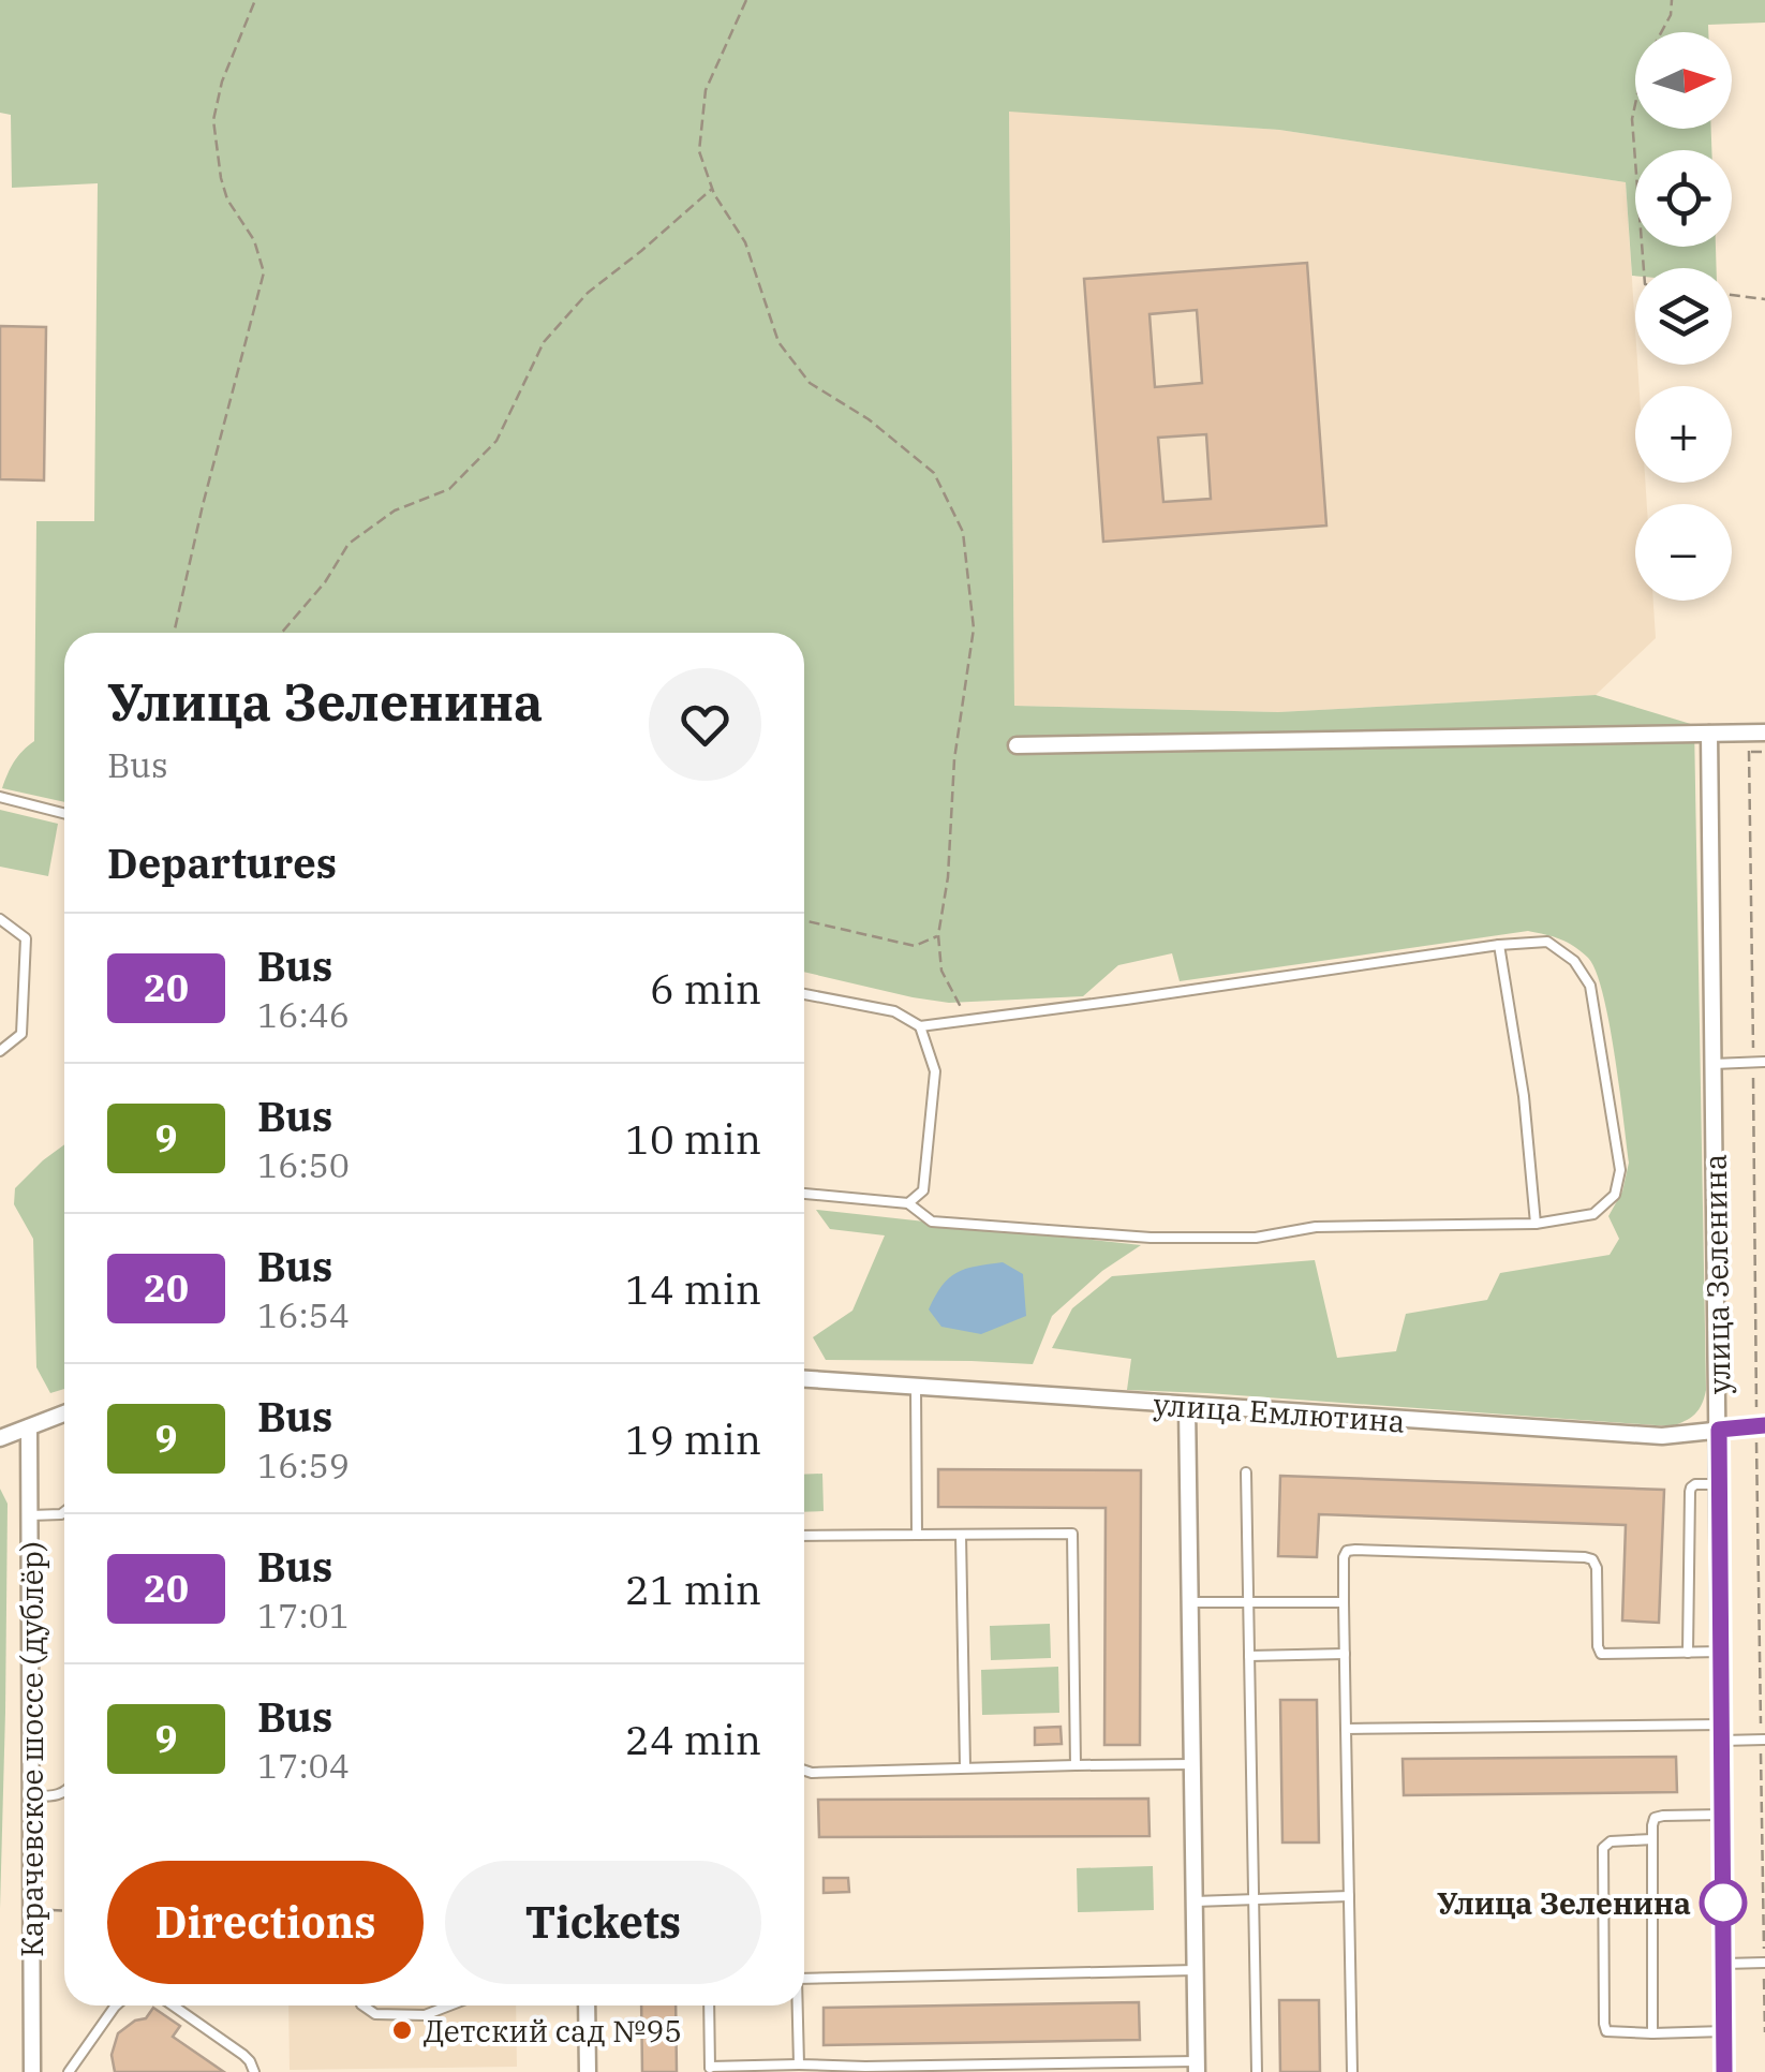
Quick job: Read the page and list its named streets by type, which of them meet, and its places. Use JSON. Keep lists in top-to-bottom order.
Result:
{
  "streets": {
    "street": ["улица Зеленина", "улица Емлютина", "Карачевское шоссе (дублёр)"]
  },
  "crossings": [
    ["улица Зеленина", "улица Емлютина"]
  ],
  "places": ["Улица Зеленина", "Детский сад №95"],
  "lines": ["bus line 20"],
  "north": "right",
  "page": {
    "map_buttons": ["+", "−"],
    "heading": [
      ["Улица Зеленина", "Bus"],
      "Departures"
    ],
    "list": [
      {
        "mark": "20",
        "name": "Bus",
        "note": "16:46",
        "value": "6 min"
      },
      {
        "mark": "9",
        "name": "Bus",
        "note": "16:50",
        "value": "10 min"
      },
      {
        "mark": "20",
        "name": "Bus",
        "note": "16:54",
        "value": "14 min"
      },
      {
        "mark": "9",
        "name": "Bus",
        "note": "16:59",
        "value": "19 min"
      },
      {
        "mark": "20",
        "name": "Bus",
        "note": "17:01",
        "value": "21 min"
      },
      {
        "mark": "9",
        "name": "Bus",
        "note": "17:04",
        "value": "24 min"
      }
    ],
    "buttons": ["Directions", "Tickets"]
  }
}
